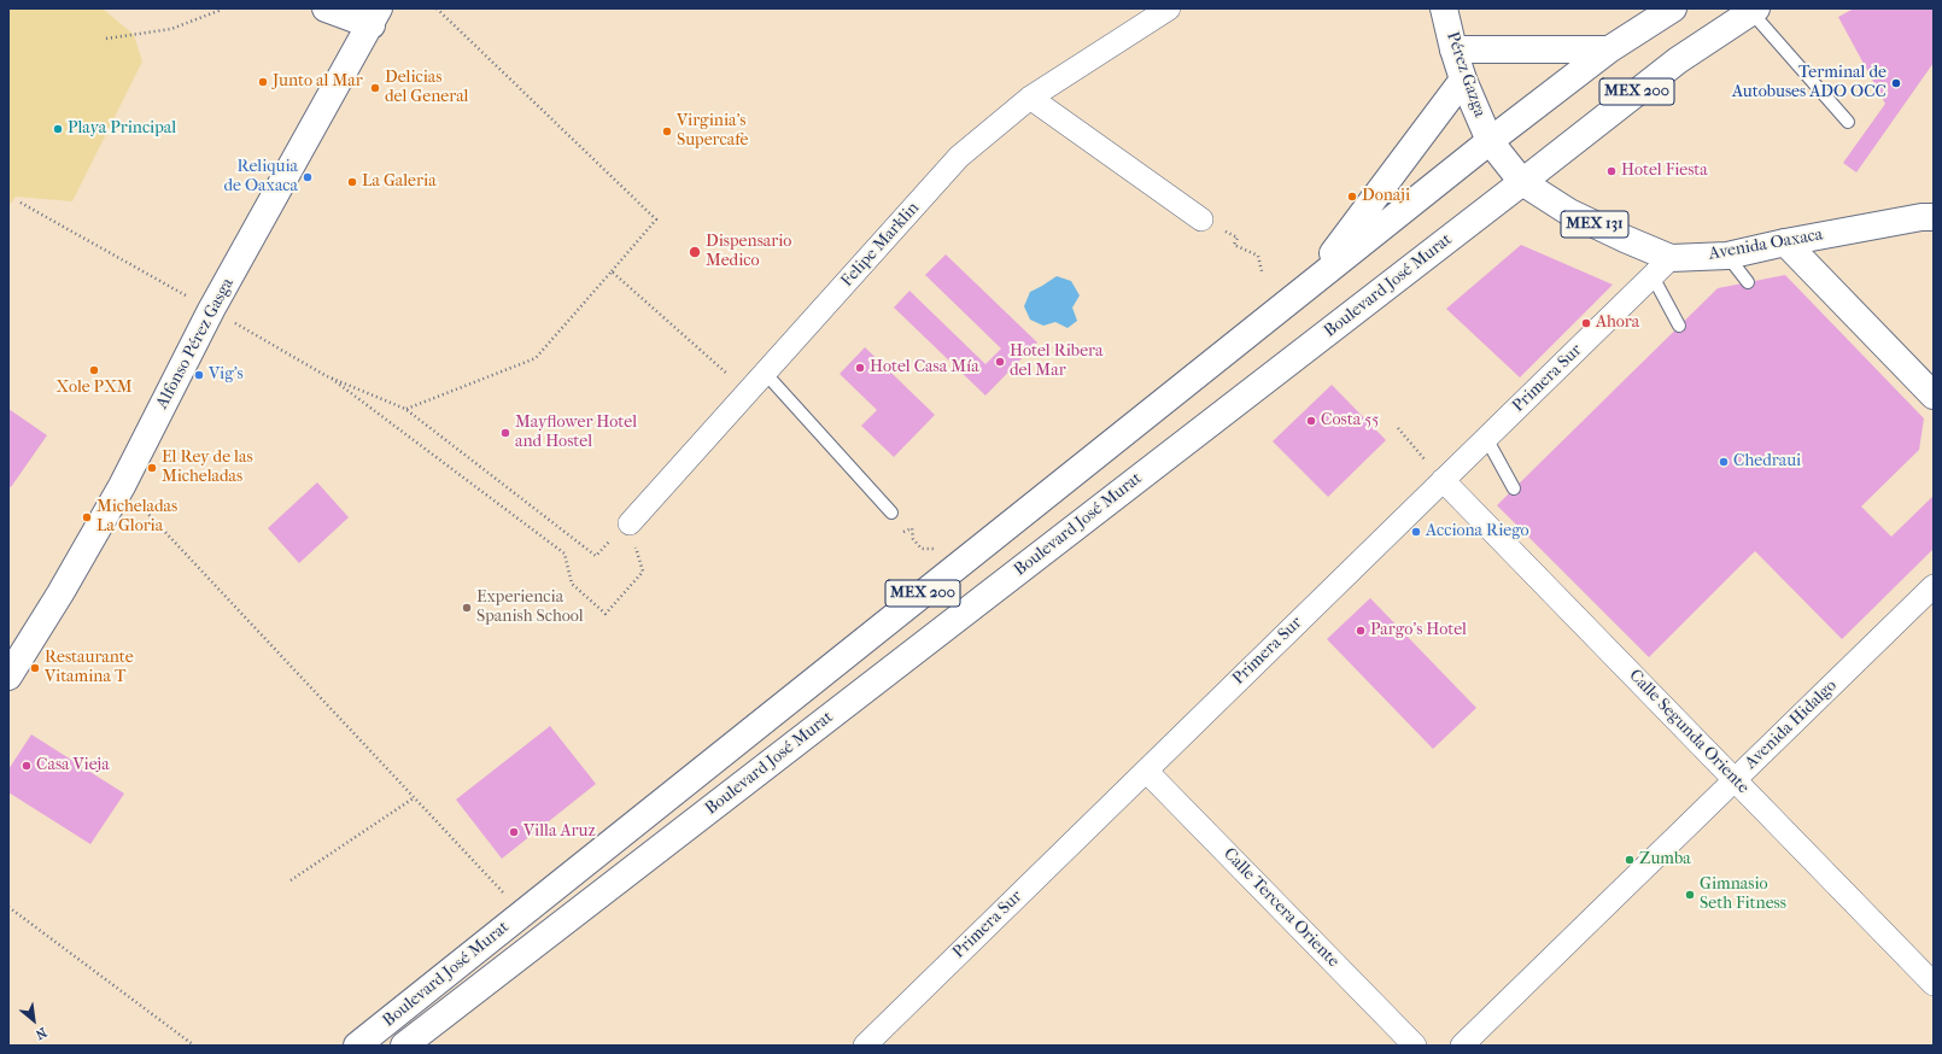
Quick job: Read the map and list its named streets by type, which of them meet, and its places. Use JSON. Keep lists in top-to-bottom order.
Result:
{
  "streets": {
    "main road": [
      "Pérez Gazga",
      "MEX 200",
      "MEX 131",
      "Avenida Oaxaca",
      "Boulevard José Murat",
      "Alfonso Pérez Gasga"
    ],
    "street": [
      "Felipe Marklin",
      "Primera Sur",
      "Avenida Hidalgo",
      "Calle Segunda Oriente",
      "Calle Tercera Oriente"
    ]
  },
  "crossings": [
    ["Pérez Gazga", "Avenida Oaxaca"],
    ["Pérez Gazga", "Boulevard José Murat"],
    ["Avenida Oaxaca", "Boulevard José Murat"],
    ["Avenida Oaxaca", "Primera Sur"],
    ["Primera Sur", "Calle Segunda Oriente"],
    ["Primera Sur", "Calle Tercera Oriente"],
    ["Avenida Hidalgo", "Calle Segunda Oriente"]
  ],
  "places": [
    "Junto al Mar",
    "Terminal de Autobuses ADO OCC",
    "Delicias del General",
    "Playa Principal",
    "Virginia's Supercafe",
    "Hotel Fiesta",
    "Reliquia de Oaxaca",
    "La Galeria",
    "Donaji",
    "Dispensario Medico",
    "Ahora",
    "Hotel Ribera del Mar",
    "Hotel Casa Mía",
    "Xole PXM",
    "Vig's",
    "Costa 55",
    "Mayflower Hotel and Hostel",
    "Chedraui",
    "El Rey de las Micheladas",
    "Micheladas La Gloria",
    "Acciona Riego",
    "Experiencia Spanish School",
    "Pargo's Hotel",
    "Restaurante Vitamina T",
    "Casa Vieja",
    "Villa Aruz",
    "Zumba",
    "Gimnasio Seth Fitness"
  ],
  "north": "bottom right"
}
